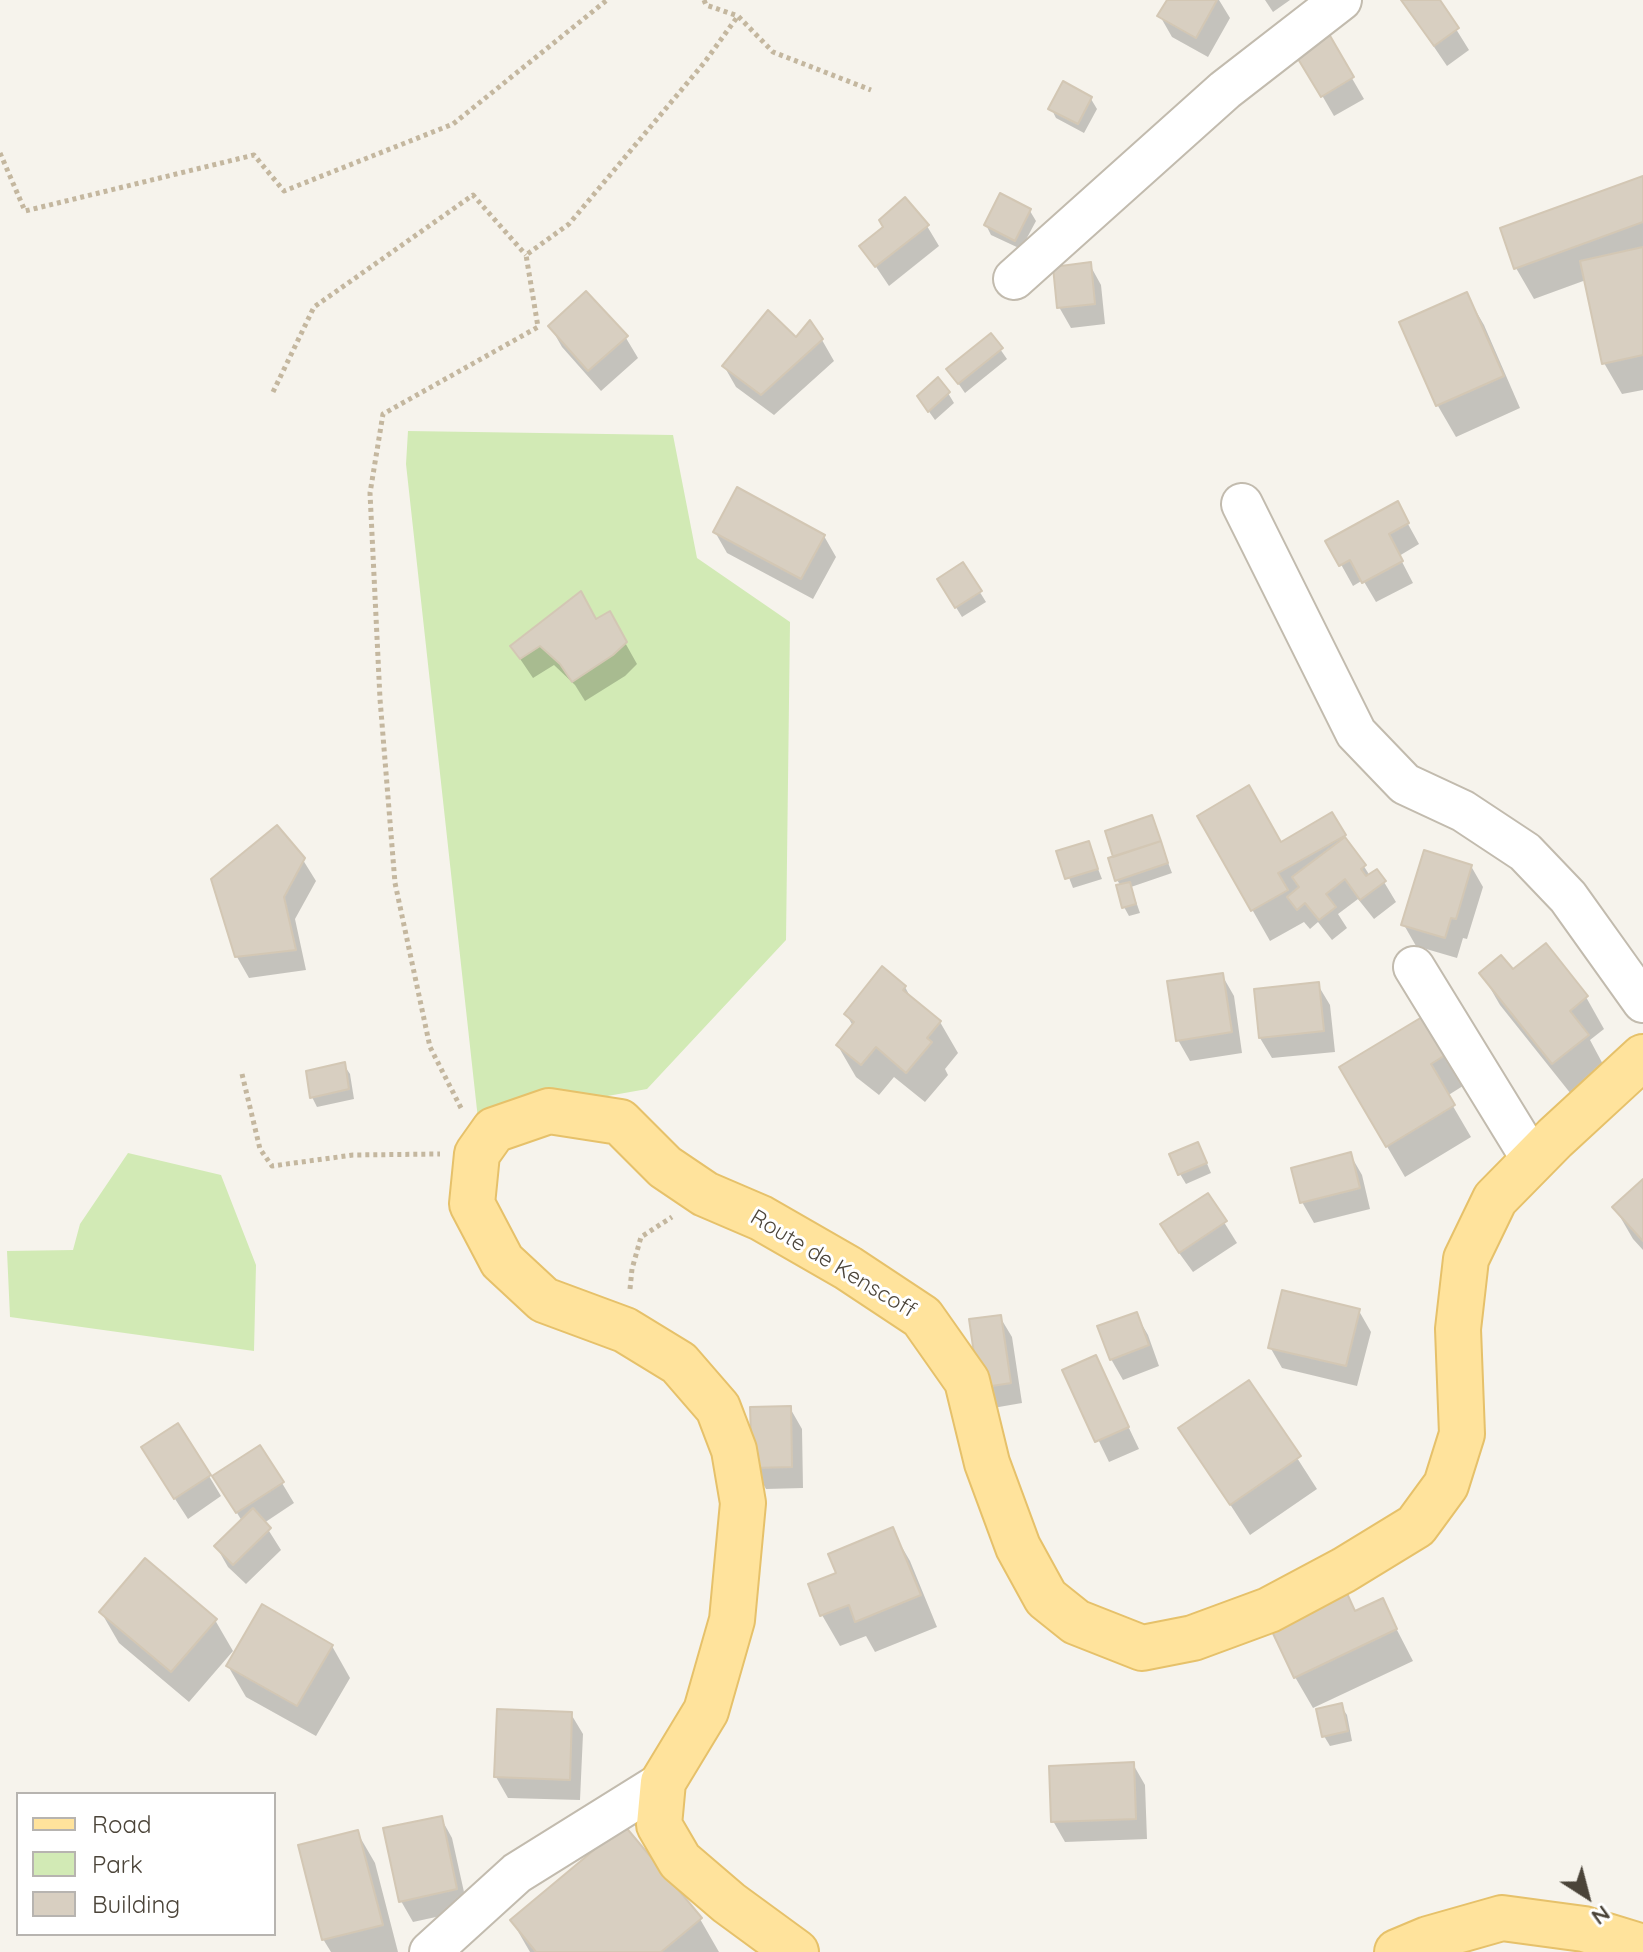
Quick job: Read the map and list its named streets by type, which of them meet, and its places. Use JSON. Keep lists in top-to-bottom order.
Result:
{
  "streets": {
    "main road": ["Route de Kenscoff"]
  },
  "legend": ["Road", "Park", "Building"],
  "north": "bottom right"
}
